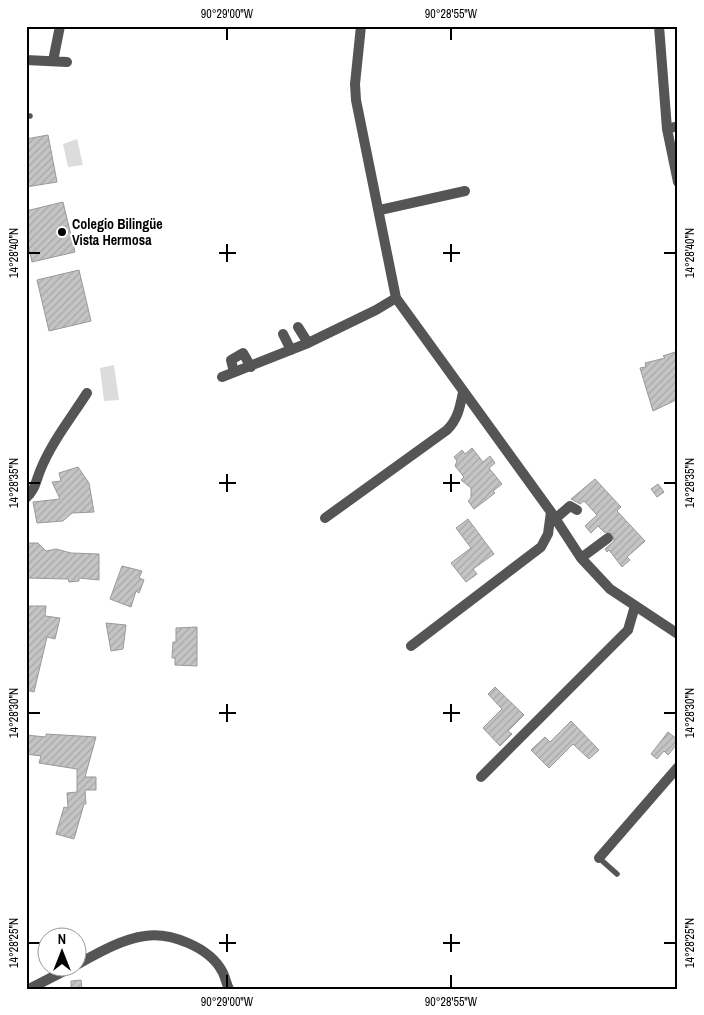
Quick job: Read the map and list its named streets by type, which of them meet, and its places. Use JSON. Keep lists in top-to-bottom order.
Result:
{
  "places": ["Colegio Bilingüe Vista Hermosa"],
  "north": "top",
  "coordinates": [
    "90°29'00\"W",
    "90°28'55\"W",
    "14°28'40\"N",
    "14°28'35\"N",
    "14°28'30\"N",
    "14°28'25\"N"
  ]
}
